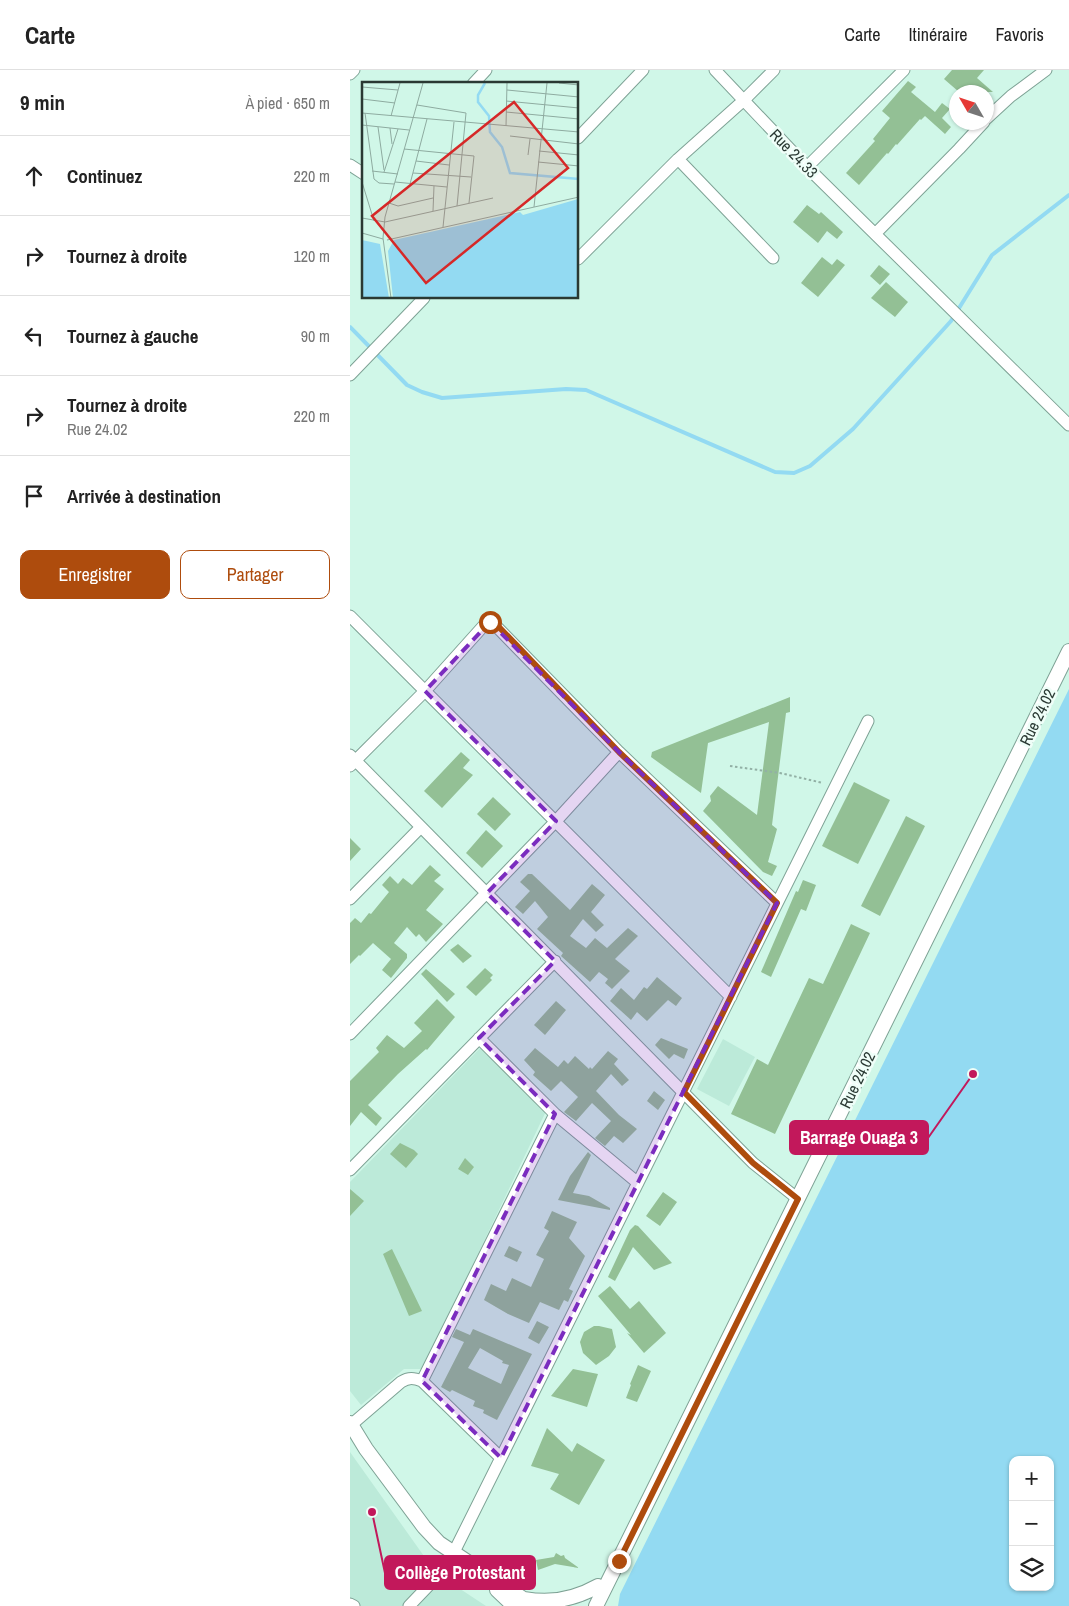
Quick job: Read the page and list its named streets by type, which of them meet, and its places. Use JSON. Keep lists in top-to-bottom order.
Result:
{
  "streets": {
    "street": ["Rue 24.33", "Rue 24.02"]
  },
  "places": ["Barrage Ouaga 3", "Collège Protestant"],
  "north": "top left",
  "page": {
    "header": "Carte",
    "nav": ["Carte", "Itinéraire", "Favoris"],
    "heading": ["9 min", "À pied · 650 m"],
    "list": [
      ["Continuez", "220 m"],
      ["Tournez à droite", "120 m"],
      ["Tournez à gauche", "90 m"],
      ["Tournez à droite", "Rue 24.02", "220 m"],
      "Arrivée à destination"
    ],
    "buttons": ["Enregistrer", "Partager"],
    "map_buttons": ["+", "−"]
  }
}
